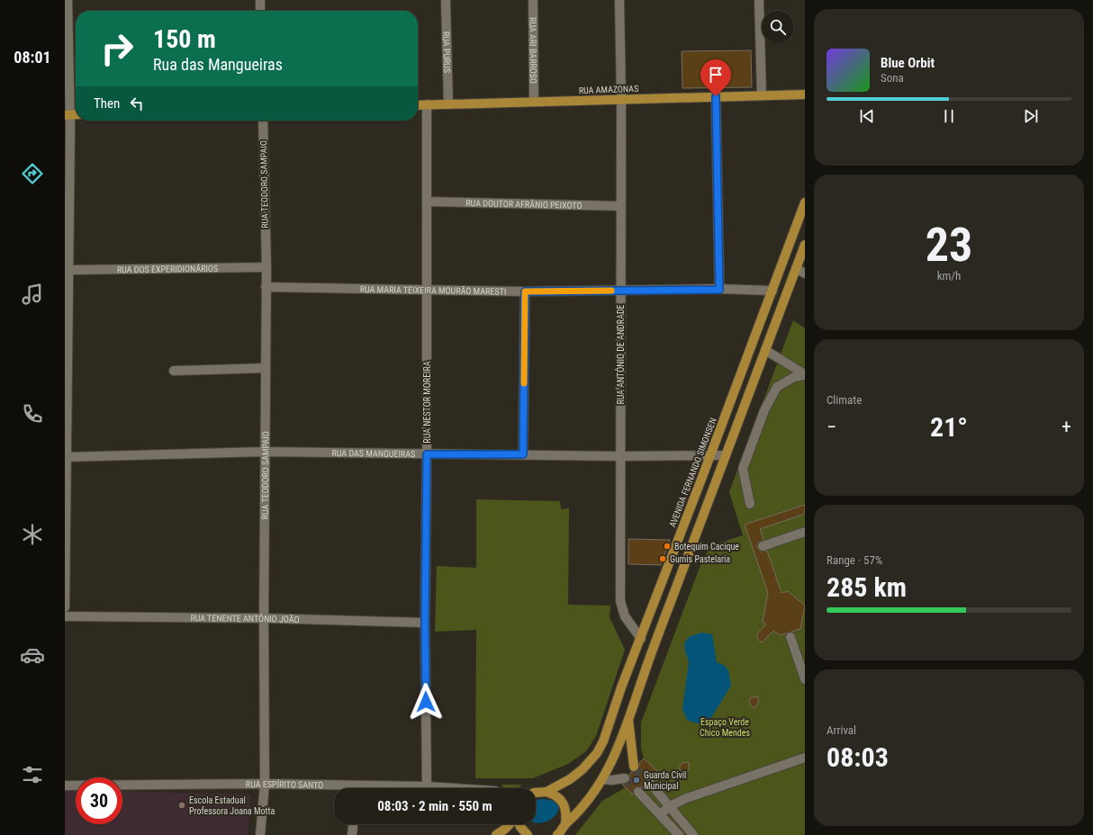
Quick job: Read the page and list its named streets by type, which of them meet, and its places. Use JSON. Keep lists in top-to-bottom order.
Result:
{
  "streets": {
    "main road": ["RUA AMAZONAS", "AVENIDA FERNANDO SIMONSEN"],
    "street": [
      "RUA ARI BARROSO",
      "RUA PURUS",
      "RUA TEODORO SAMPAIO",
      "RUA DOUTOR AFRÂNIO PEIXOTO",
      "RUA DOS EXPERIDIONÁRIOS",
      "RUA MARIA TEIXEIRA MOURÃO MARESTI",
      "RUA ANTÔNIO DE ANDRADE",
      "RUA NESTOR MOREIRA",
      "RUA DAS MANGUEIRAS",
      "RUA TENENTE ANTÔNIO JOÃO",
      "RUA ESPÍRITO SANTO"
    ]
  },
  "crossings": [
    ["RUA ARI BARROSO", "RUA AMAZONAS"],
    ["RUA PURUS", "RUA AMAZONAS"],
    ["RUA AMAZONAS", "RUA ANTÔNIO DE ANDRADE"],
    ["RUA AMAZONAS", "RUA NESTOR MOREIRA"],
    ["RUA TEODORO SAMPAIO", "RUA DOS EXPERIDIONÁRIOS"],
    ["RUA TEODORO SAMPAIO", "RUA MARIA TEIXEIRA MOURÃO MARESTI"],
    ["RUA TEODORO SAMPAIO", "RUA DAS MANGUEIRAS"],
    ["RUA TEODORO SAMPAIO", "RUA TENENTE ANTÔNIO JOÃO"],
    ["RUA TEODORO SAMPAIO", "RUA ESPÍRITO SANTO"],
    ["RUA DOUTOR AFRÂNIO PEIXOTO", "RUA ANTÔNIO DE ANDRADE"],
    ["RUA DOUTOR AFRÂNIO PEIXOTO", "RUA NESTOR MOREIRA"],
    ["RUA MARIA TEIXEIRA MOURÃO MARESTI", "RUA ANTÔNIO DE ANDRADE"],
    ["RUA MARIA TEIXEIRA MOURÃO MARESTI", "RUA NESTOR MOREIRA"],
    ["RUA MARIA TEIXEIRA MOURÃO MARESTI", "AVENIDA FERNANDO SIMONSEN"],
    ["RUA ANTÔNIO DE ANDRADE", "RUA DAS MANGUEIRAS"],
    ["RUA ANTÔNIO DE ANDRADE", "AVENIDA FERNANDO SIMONSEN"],
    ["RUA NESTOR MOREIRA", "RUA DAS MANGUEIRAS"],
    ["RUA NESTOR MOREIRA", "RUA TENENTE ANTÔNIO JOÃO"],
    ["RUA NESTOR MOREIRA", "RUA ESPÍRITO SANTO"],
    ["RUA DAS MANGUEIRAS", "AVENIDA FERNANDO SIMONSEN"]
  ],
  "parks": ["Espaço Verde Chico Mendes"],
  "places": [
    "Botequim Cacique",
    "Gumis Pastelaria",
    "Guarda Civil Municipal",
    "Escola Estadual Professora Joana Motta"
  ],
  "page": {
    "tabs": "08:01",
    "turn": ["150 m", "Rua das Mangueiras"],
    "song": ["Blue Orbit", "Sona"],
    "then": "Then",
    "tile": [
      ["23", "km/h"],
      "Climate",
      ["Range · 57%", "285 km"],
      ["Arrival", "08:03"]
    ],
    "heat": ["−", "21°", "+"],
    "limit": "30",
    "trip": "08:03 · 2 min · 550 m"
  }
}
